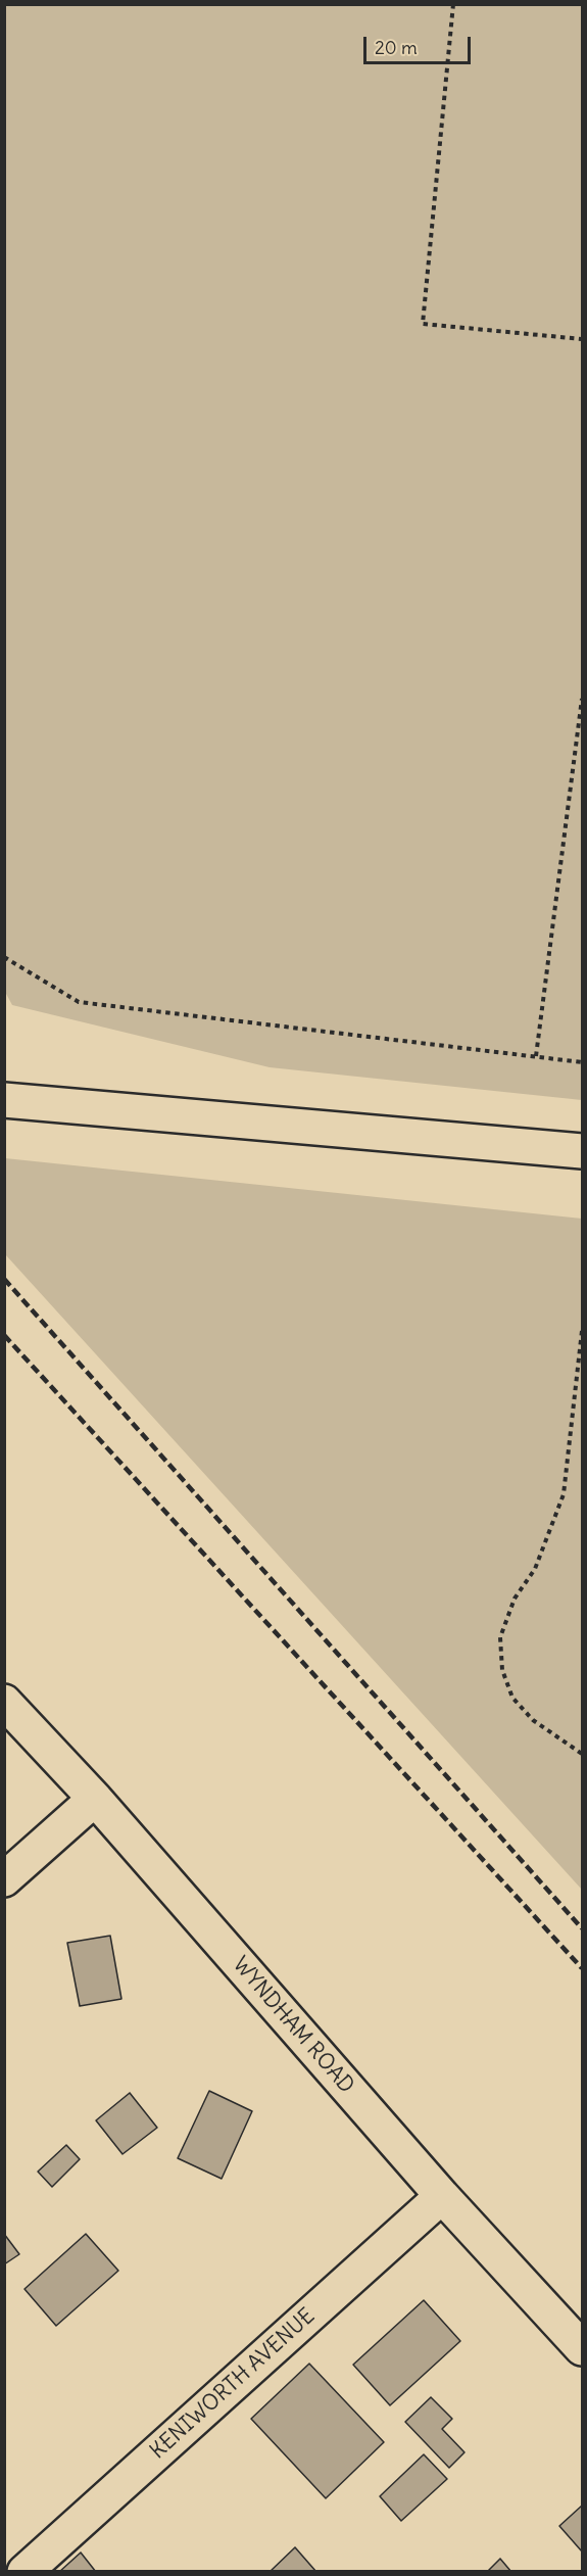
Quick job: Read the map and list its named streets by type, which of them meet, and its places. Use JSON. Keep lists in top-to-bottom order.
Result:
{
  "streets": {
    "street": ["WYNDHAM ROAD", "KENIWORTH AVENUE"]
  },
  "crossings": [
    ["WYNDHAM ROAD", "KENIWORTH AVENUE"]
  ],
  "scale_bar": "20 m"
}
